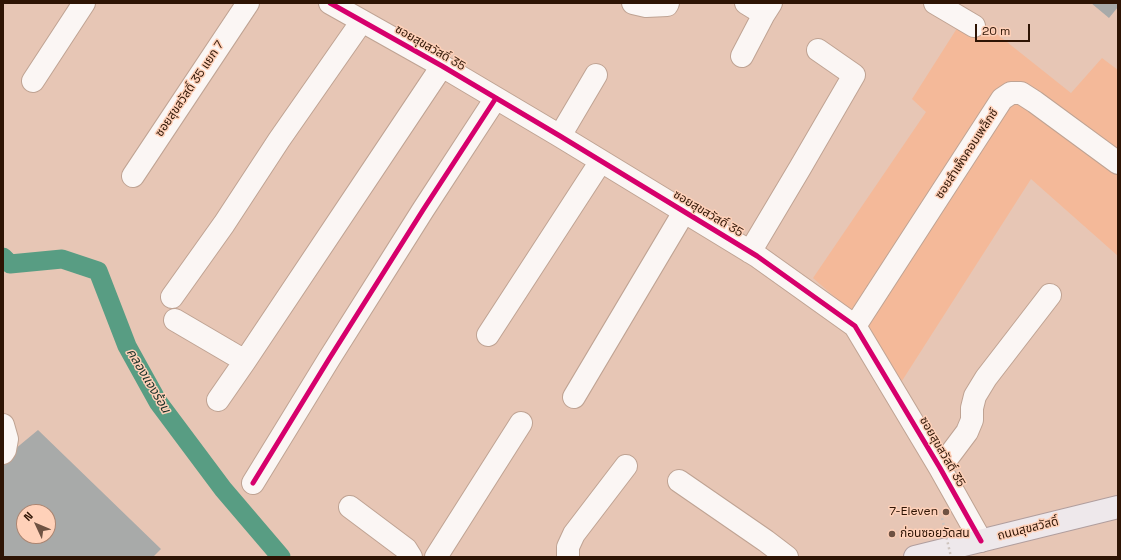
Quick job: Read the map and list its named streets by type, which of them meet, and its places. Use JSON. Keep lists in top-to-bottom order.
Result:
{
  "streets": {
    "main road": ["ถนนสุขสวัสดิ์"],
    "street": ["ซอยสุขสวัสดิ์ 35", "ซอยสุขสวัสดิ์ 35 แยก 7", "ซอยสำเพ็งคอมเพล็กซ์"]
  },
  "crossings": [
    ["ซอยสุขสวัสดิ์ 35", "ซอยสำเพ็งคอมเพล็กซ์"],
    ["ซอยสุขสวัสดิ์ 35", "ถนนสุขสวัสดิ์"]
  ],
  "water": ["คลองแจงร้อน"],
  "places": ["7-Eleven", "ก่อนซอยวัดสน"],
  "scale_bar": "20 m",
  "north": "top left"
}
